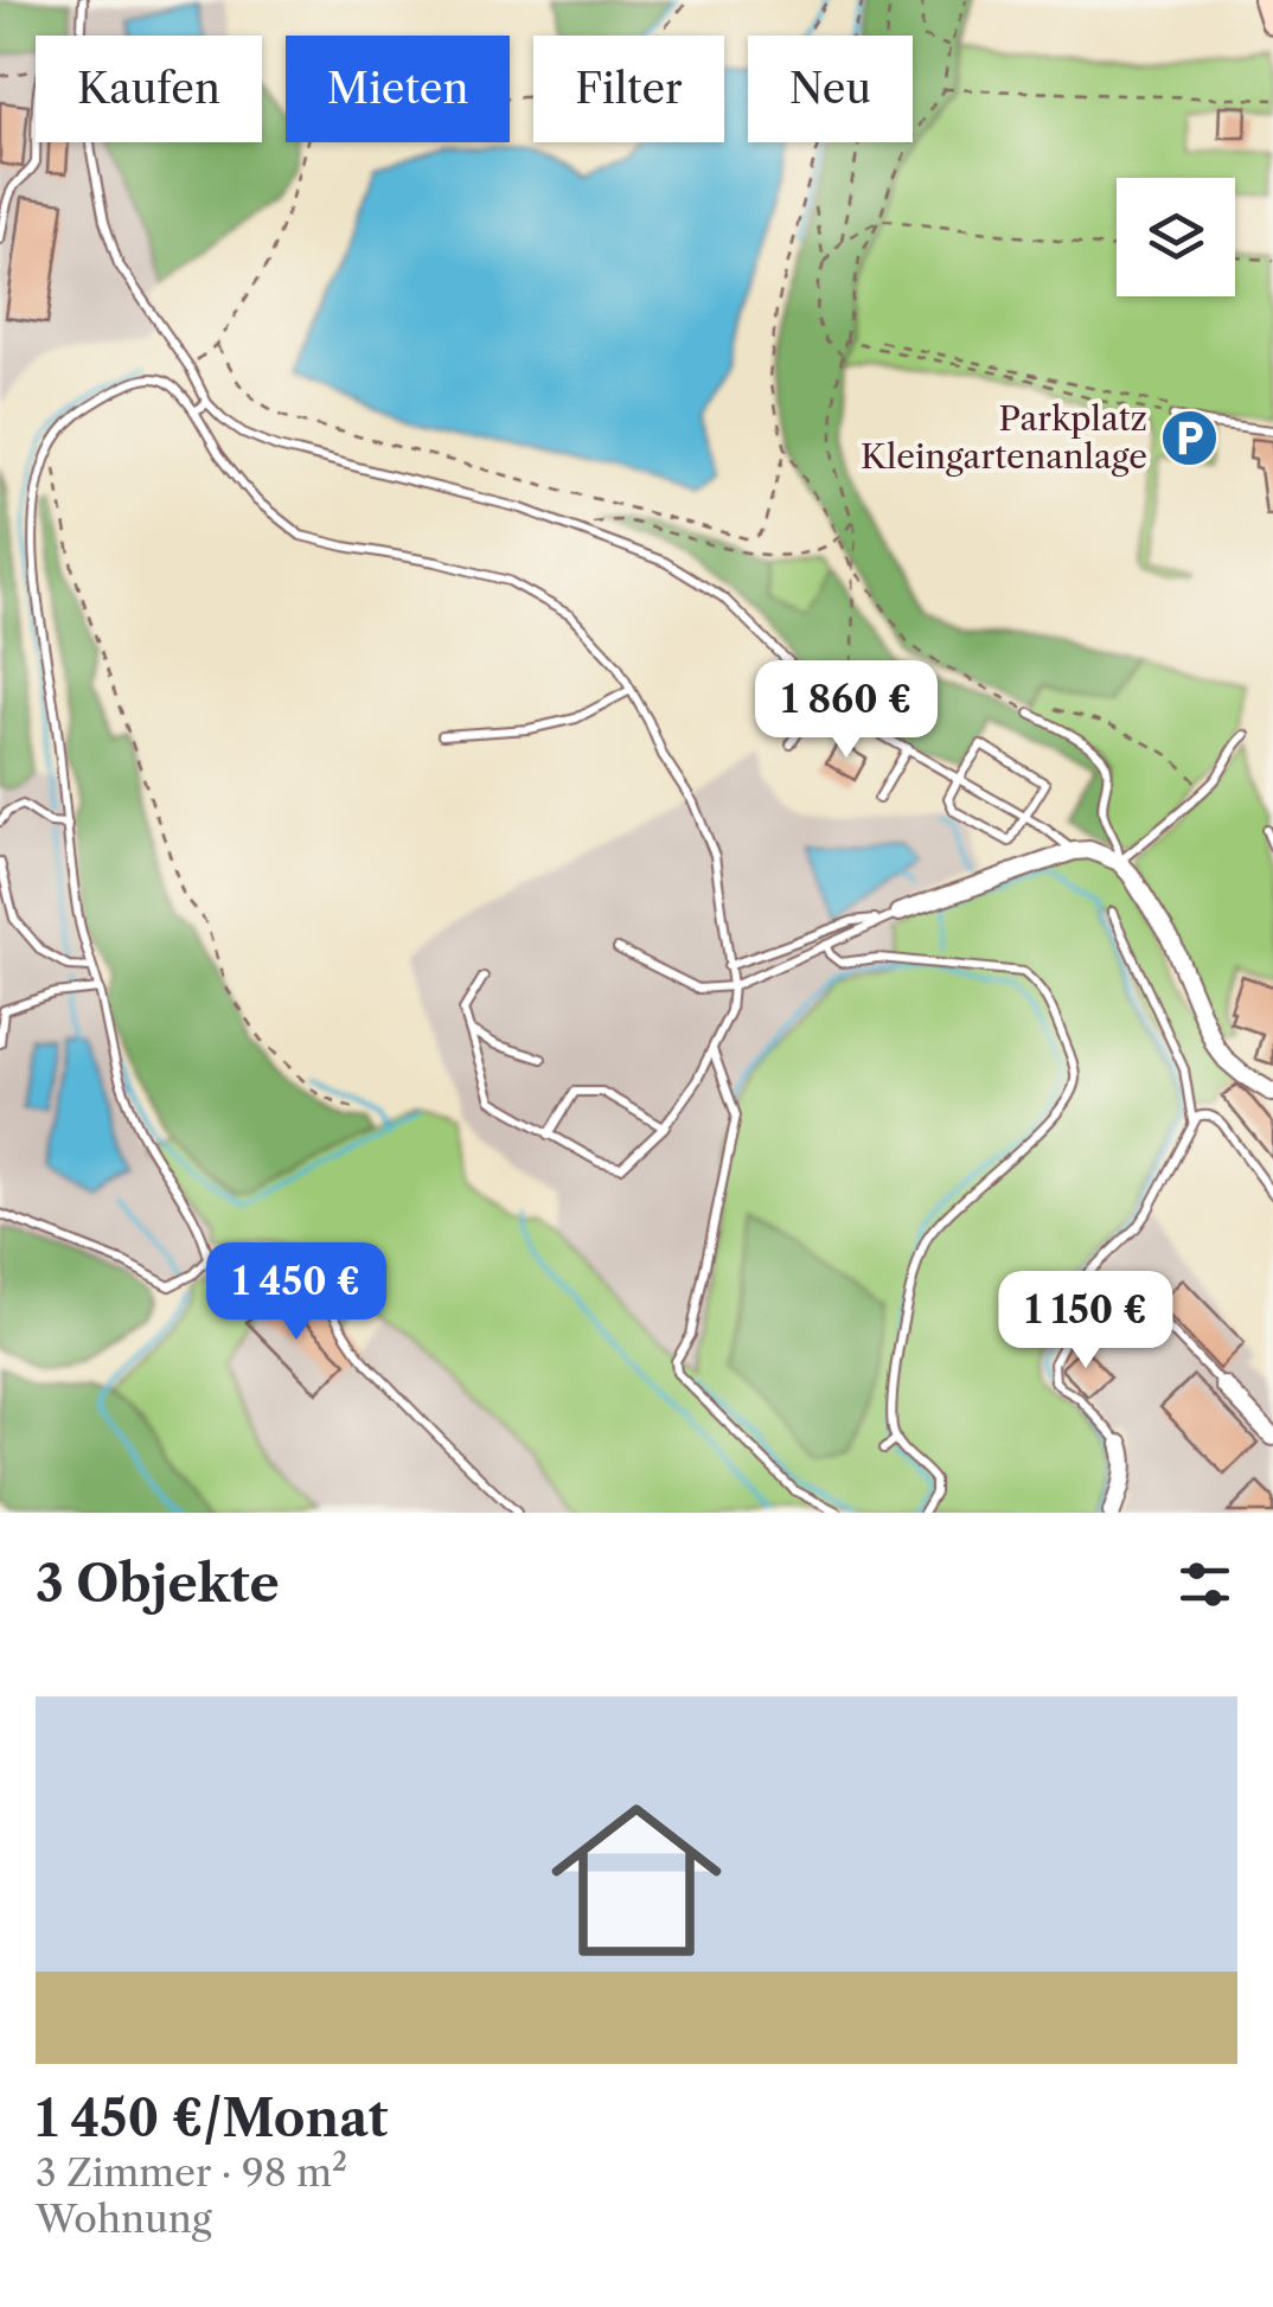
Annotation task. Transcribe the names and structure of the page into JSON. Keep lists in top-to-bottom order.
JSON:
{
  "places": {
    "parking": ["Parkplatz Kleingartenanlage"]
  },
  "page": {
    "chip": [
      "Kaufen",
      "Mieten",
      "Filter",
      "Neu"
    ],
    "price": ["1 860 €", "1 450 €", "1 150 €"],
    "heading": "3 Objekte",
    "list": [
      {
        "name": "1 450 €/Monat",
        "note": "3 Zimmer · 98 m² · Wohnung"
      }
    ]
  }
}
